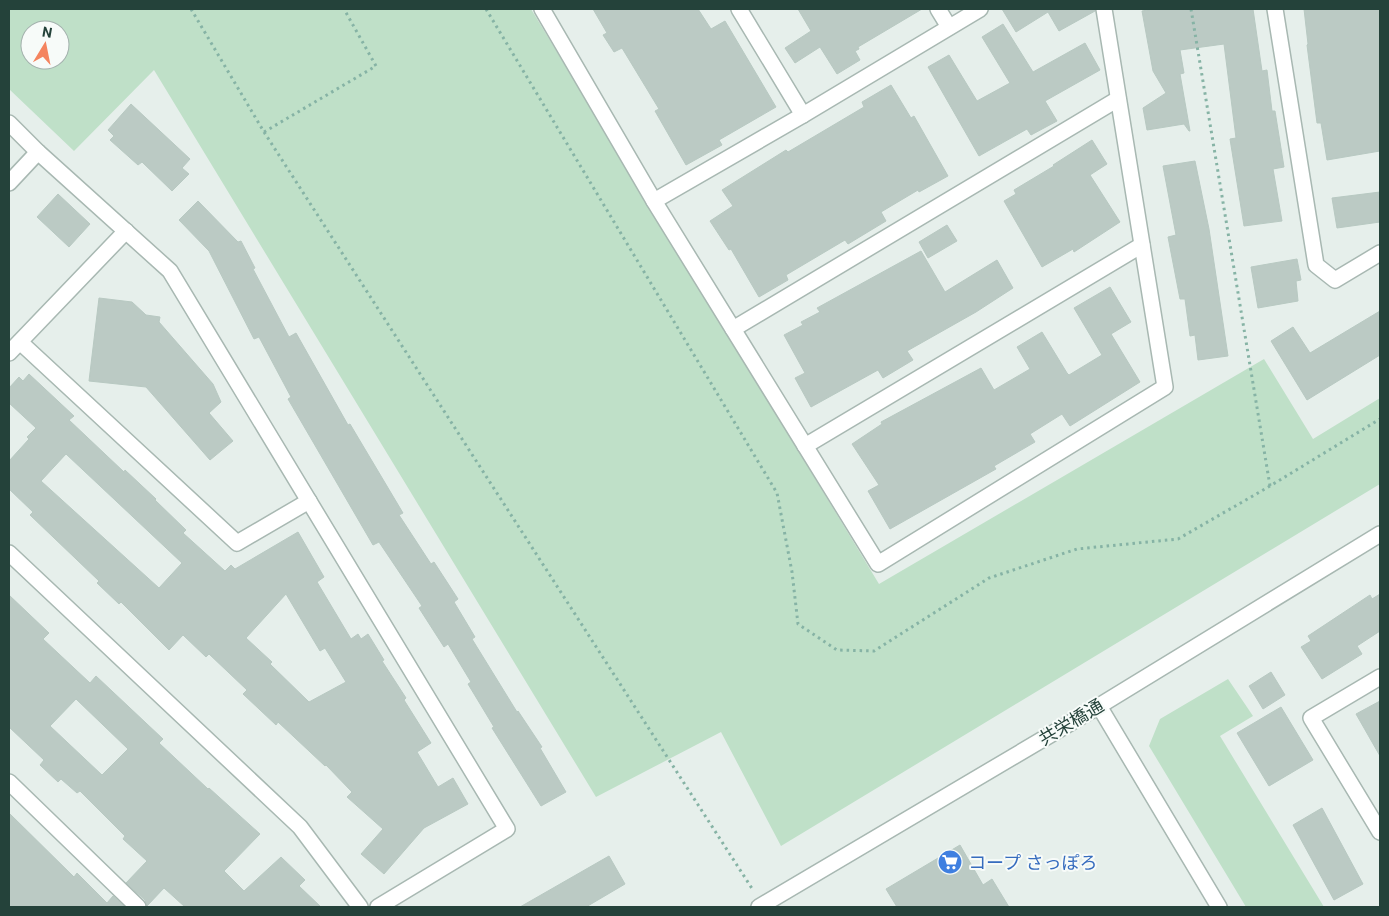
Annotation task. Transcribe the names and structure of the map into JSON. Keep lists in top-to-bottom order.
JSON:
{
  "streets": {
    "street": ["共栄橋通"]
  },
  "places": {
    "supermarket": ["コープ さっぽろ"]
  },
  "north": "top"
}
